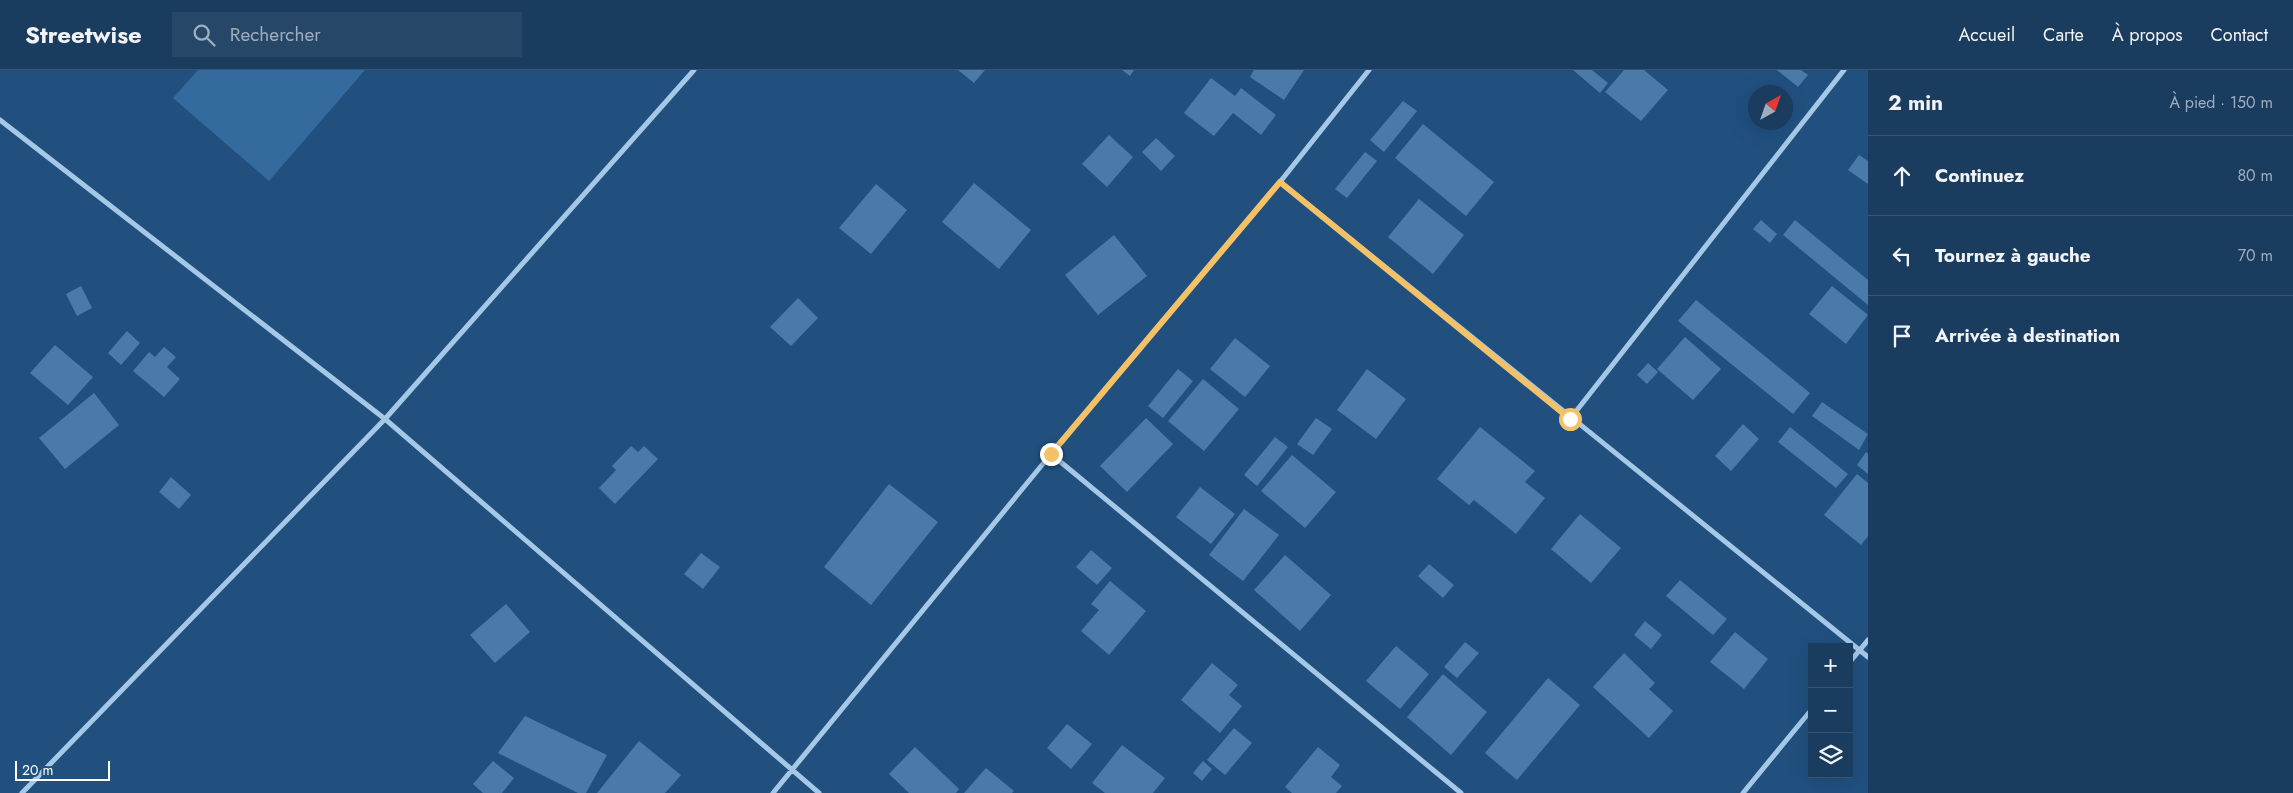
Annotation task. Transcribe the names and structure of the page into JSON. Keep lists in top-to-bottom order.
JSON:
{
  "scale_bar": "20 m",
  "north": "top right",
  "page": {
    "header": "Streetwise",
    "search": "Rechercher",
    "nav": [
      "Accueil",
      "Carte",
      "À propos",
      "Contact"
    ],
    "heading": ["2 min", "À pied · 150 m"],
    "list": [
      ["Continuez", "80 m"],
      ["Tournez à gauche", "70 m"],
      "Arrivée à destination"
    ],
    "map_buttons": ["+", "−"],
    "scale": "20 m"
  }
}
